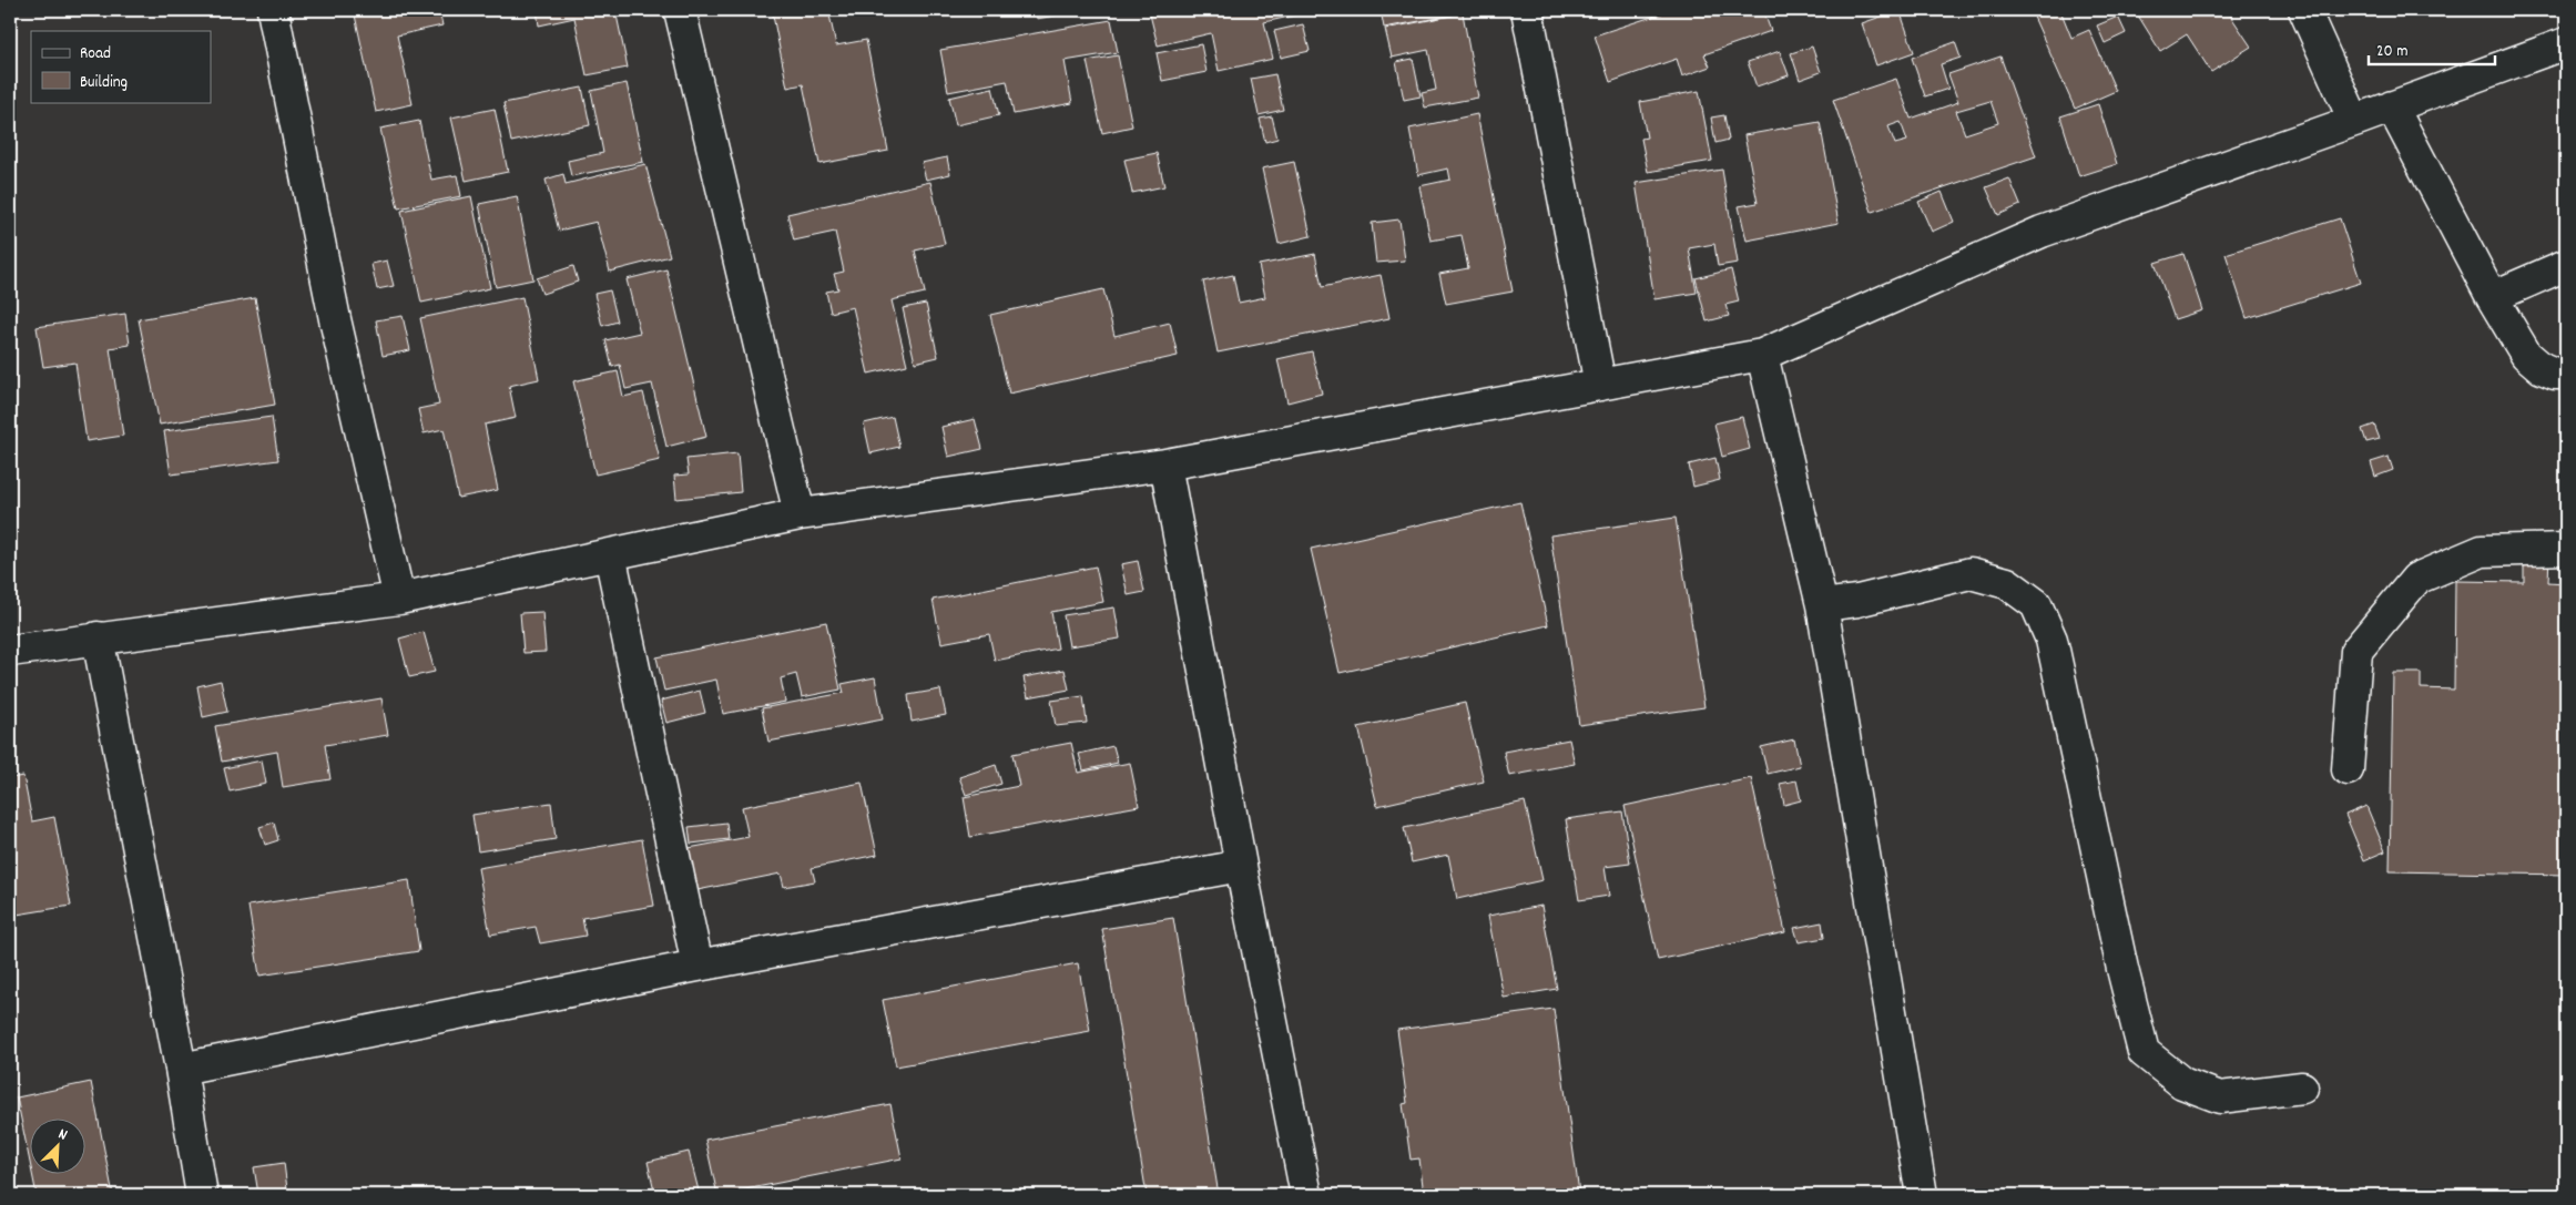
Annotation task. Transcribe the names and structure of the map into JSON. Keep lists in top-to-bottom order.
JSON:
{
  "legend": ["Road", "Building"],
  "scale_bar": "20 m",
  "north": "top right"
}
